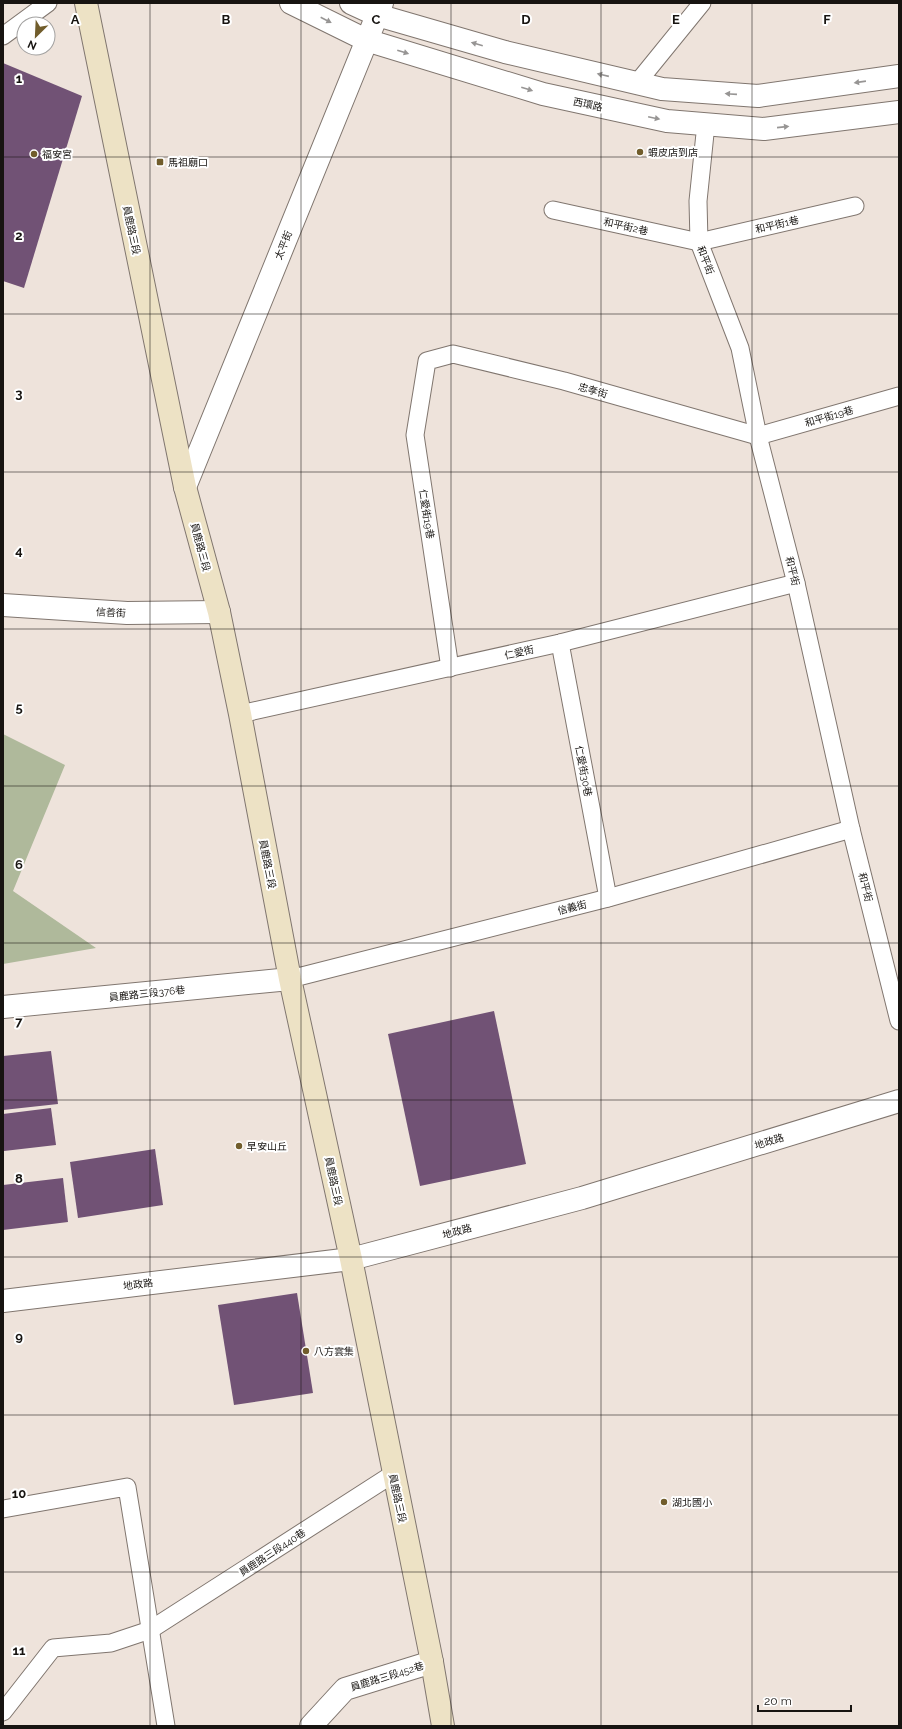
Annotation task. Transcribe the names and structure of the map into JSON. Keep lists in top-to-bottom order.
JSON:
{
  "streets": {
    "main road": ["員鹿路三段"],
    "street": [
      "西環路",
      "太平街",
      "信善街",
      "員鹿路三段376巷",
      "地政路",
      "員鹿路三段452巷"
    ],
    "lane": [
      "和平街1巷",
      "和平街2巷",
      "和平街",
      "忠孝街",
      "和平街19巷",
      "仁愛街19巷",
      "仁愛街",
      "仁愛街30巷",
      "信義街",
      "員鹿路三段440巷"
    ]
  },
  "crossings": [
    ["西環路", "太平街"],
    ["西環路", "和平街"],
    ["和平街1巷", "和平街2巷"],
    ["和平街1巷", "和平街"],
    ["和平街2巷", "和平街"],
    ["員鹿路三段", "太平街"],
    ["員鹿路三段", "信善街"],
    ["員鹿路三段", "仁愛街"],
    ["員鹿路三段", "信義街"],
    ["員鹿路三段", "員鹿路三段376巷"],
    ["員鹿路三段", "地政路"],
    ["員鹿路三段", "員鹿路三段440巷"],
    ["員鹿路三段", "員鹿路三段452巷"],
    ["和平街", "忠孝街"],
    ["和平街", "和平街19巷"],
    ["和平街", "仁愛街"],
    ["和平街", "信義街"],
    ["忠孝街", "和平街19巷"],
    ["忠孝街", "仁愛街19巷"],
    ["仁愛街19巷", "仁愛街"],
    ["仁愛街", "仁愛街30巷"],
    ["仁愛街30巷", "信義街"],
    ["信義街", "員鹿路三段376巷"]
  ],
  "places": {
    "other": [
      "蝦皮店到店",
      "福安宮",
      "早安山丘",
      "八方雲集",
      "湖北國小"
    ],
    "transit": ["馬祖廟口"]
  },
  "scale_bar": "20 m",
  "north": "bottom left",
  "grid": {
    "columns": [
      "A",
      "B",
      "C",
      "D",
      "E",
      "F"
    ],
    "rows": [
      "1",
      "2",
      "3",
      "4",
      "5",
      "6",
      "7",
      "8",
      "9",
      "10",
      "11"
    ]
  }
}
